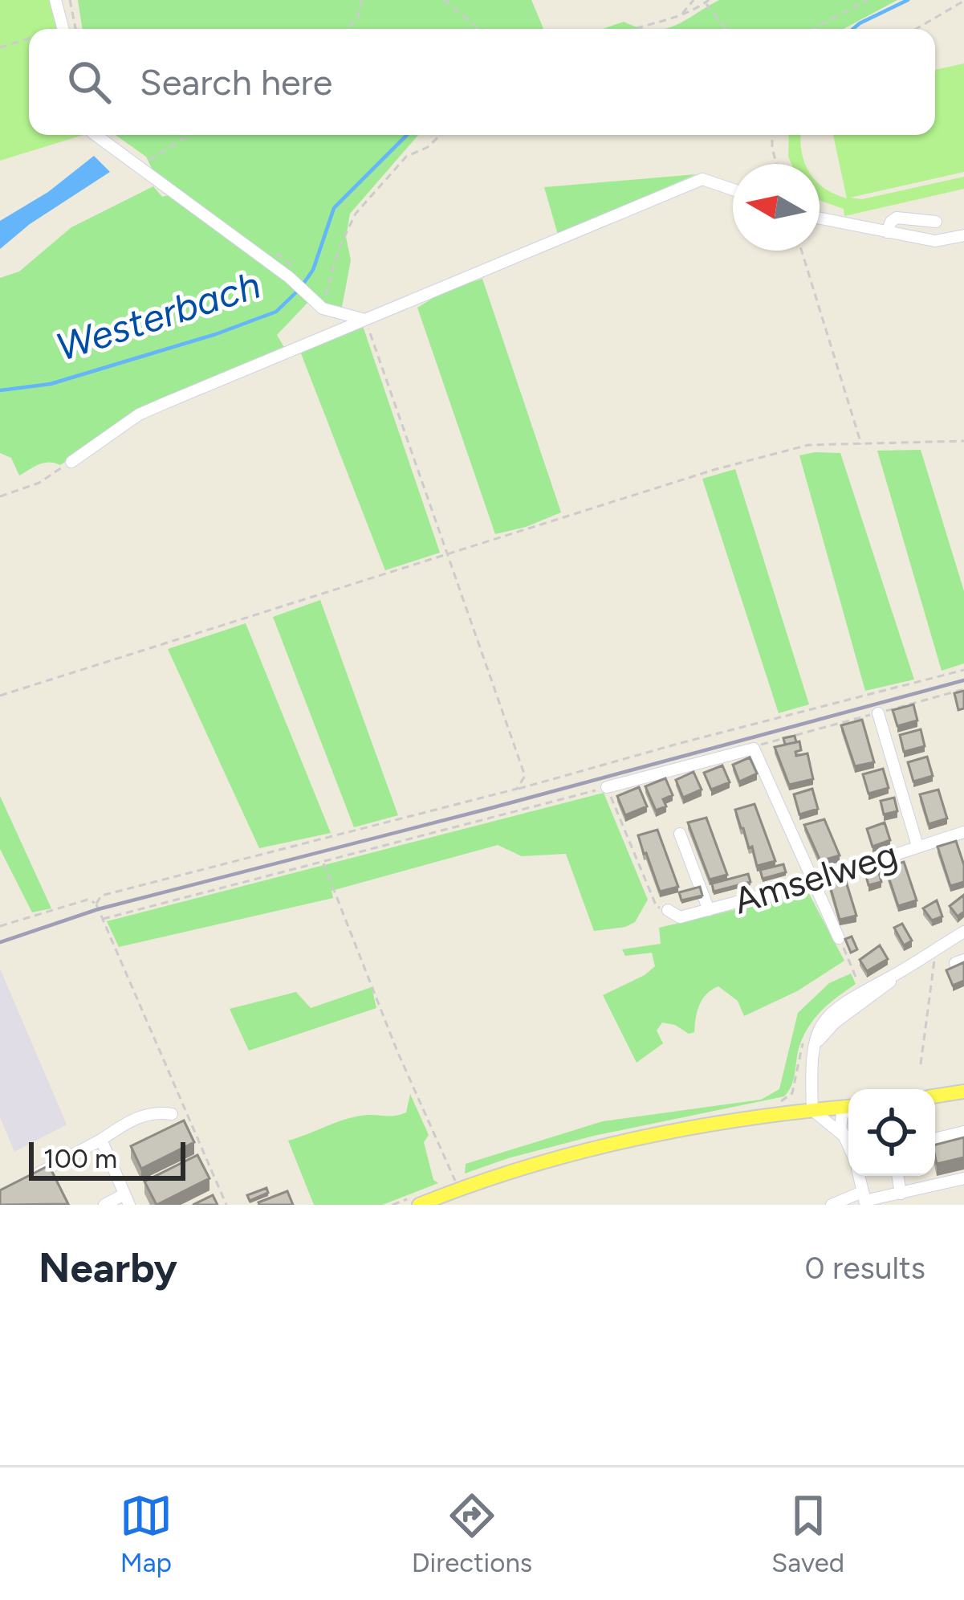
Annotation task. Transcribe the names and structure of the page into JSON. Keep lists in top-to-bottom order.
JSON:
{
  "streets": {
    "street": ["Amselweg"]
  },
  "water": ["Westerbach"],
  "scale_bar": "100 m",
  "north": "left",
  "page": {
    "search": "Search here",
    "scale": "100 m",
    "heading": ["Nearby", "0 results"],
    "nav": ["Map", "Directions", "Saved"]
  }
}
